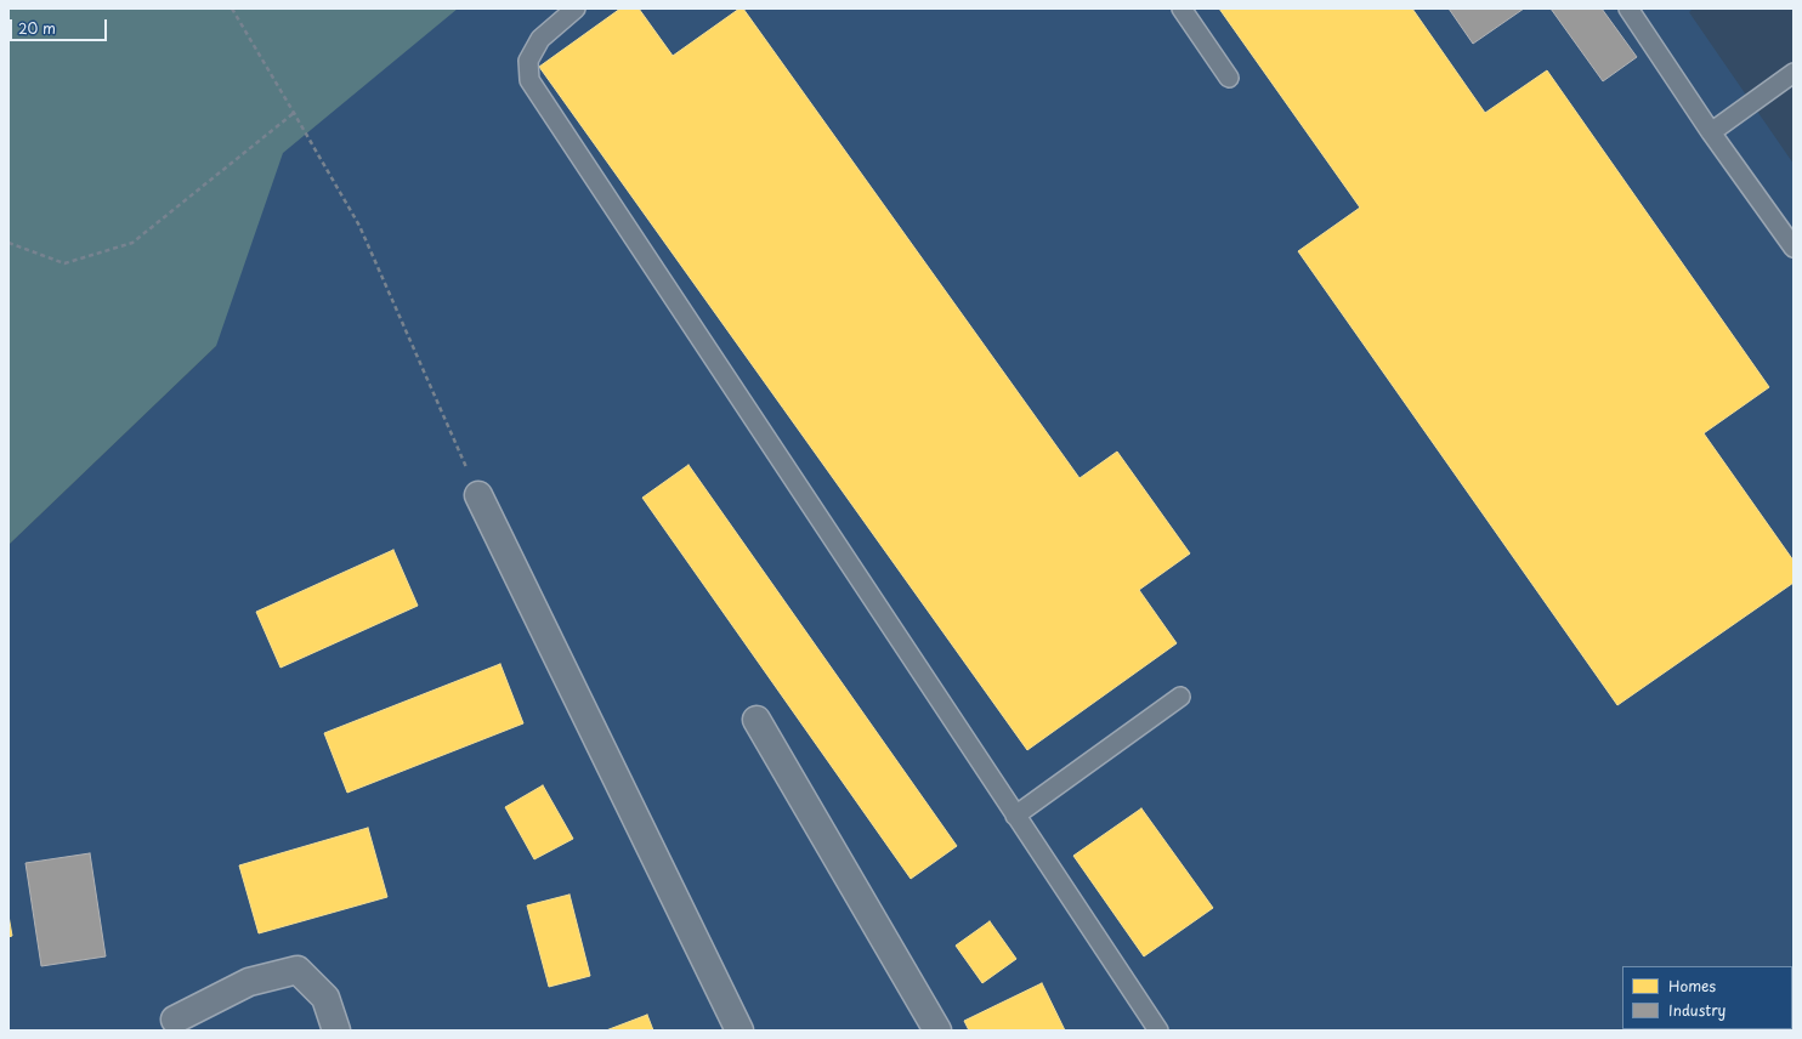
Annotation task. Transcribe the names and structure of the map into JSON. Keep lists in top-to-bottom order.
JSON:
{
  "legend": ["Homes", "Industry"],
  "scale_bar": "20 m"
}
